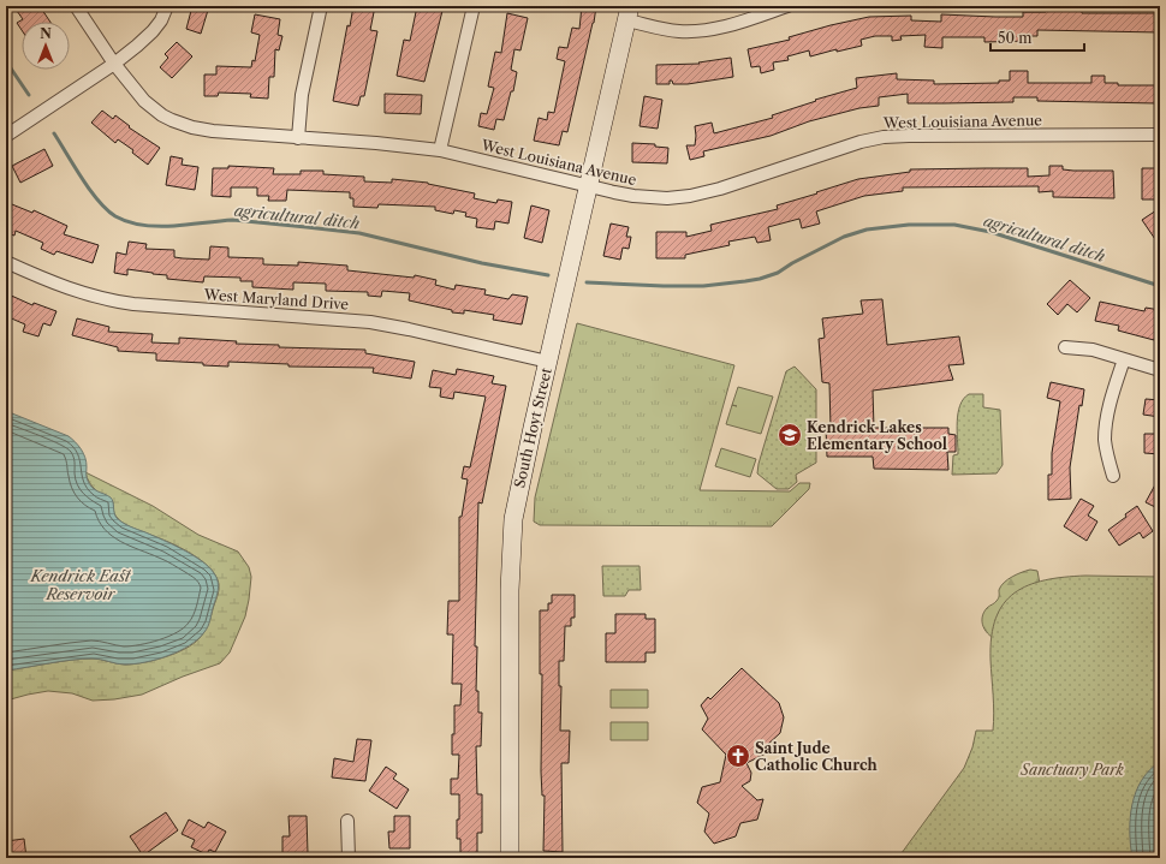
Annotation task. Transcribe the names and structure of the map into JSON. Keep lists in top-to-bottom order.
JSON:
{
  "streets": {
    "street": ["West Louisiana Avenue", "West Maryland Drive", "South Hoyt Street"]
  },
  "crossings": [
    ["West Louisiana Avenue", "South Hoyt Street"],
    ["West Maryland Drive", "South Hoyt Street"]
  ],
  "water": ["agricultural ditch", "Kendrick East Reservoir"],
  "parks": ["Sanctuary Park"],
  "places": {
    "school or university": ["Kendrick Lakes Elementary School"],
    "church": ["Saint Jude Catholic Church"]
  },
  "scale_bar": "50 m",
  "north": "top"
}
